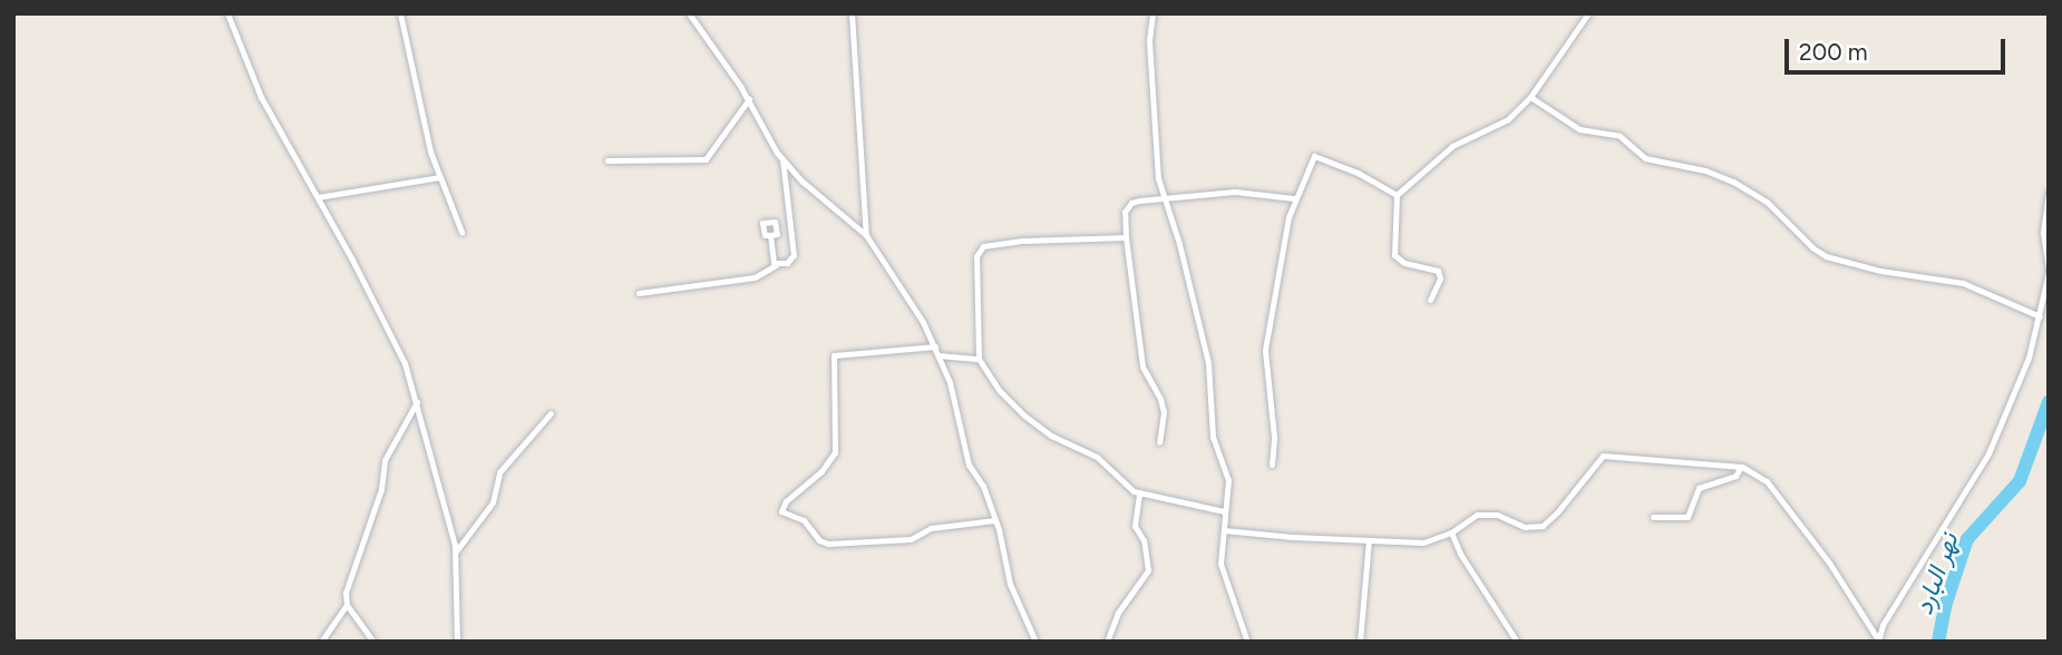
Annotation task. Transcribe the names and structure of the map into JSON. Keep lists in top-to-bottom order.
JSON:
{
  "water": ["نهر البارد"],
  "scale_bar": "200 m"
}
